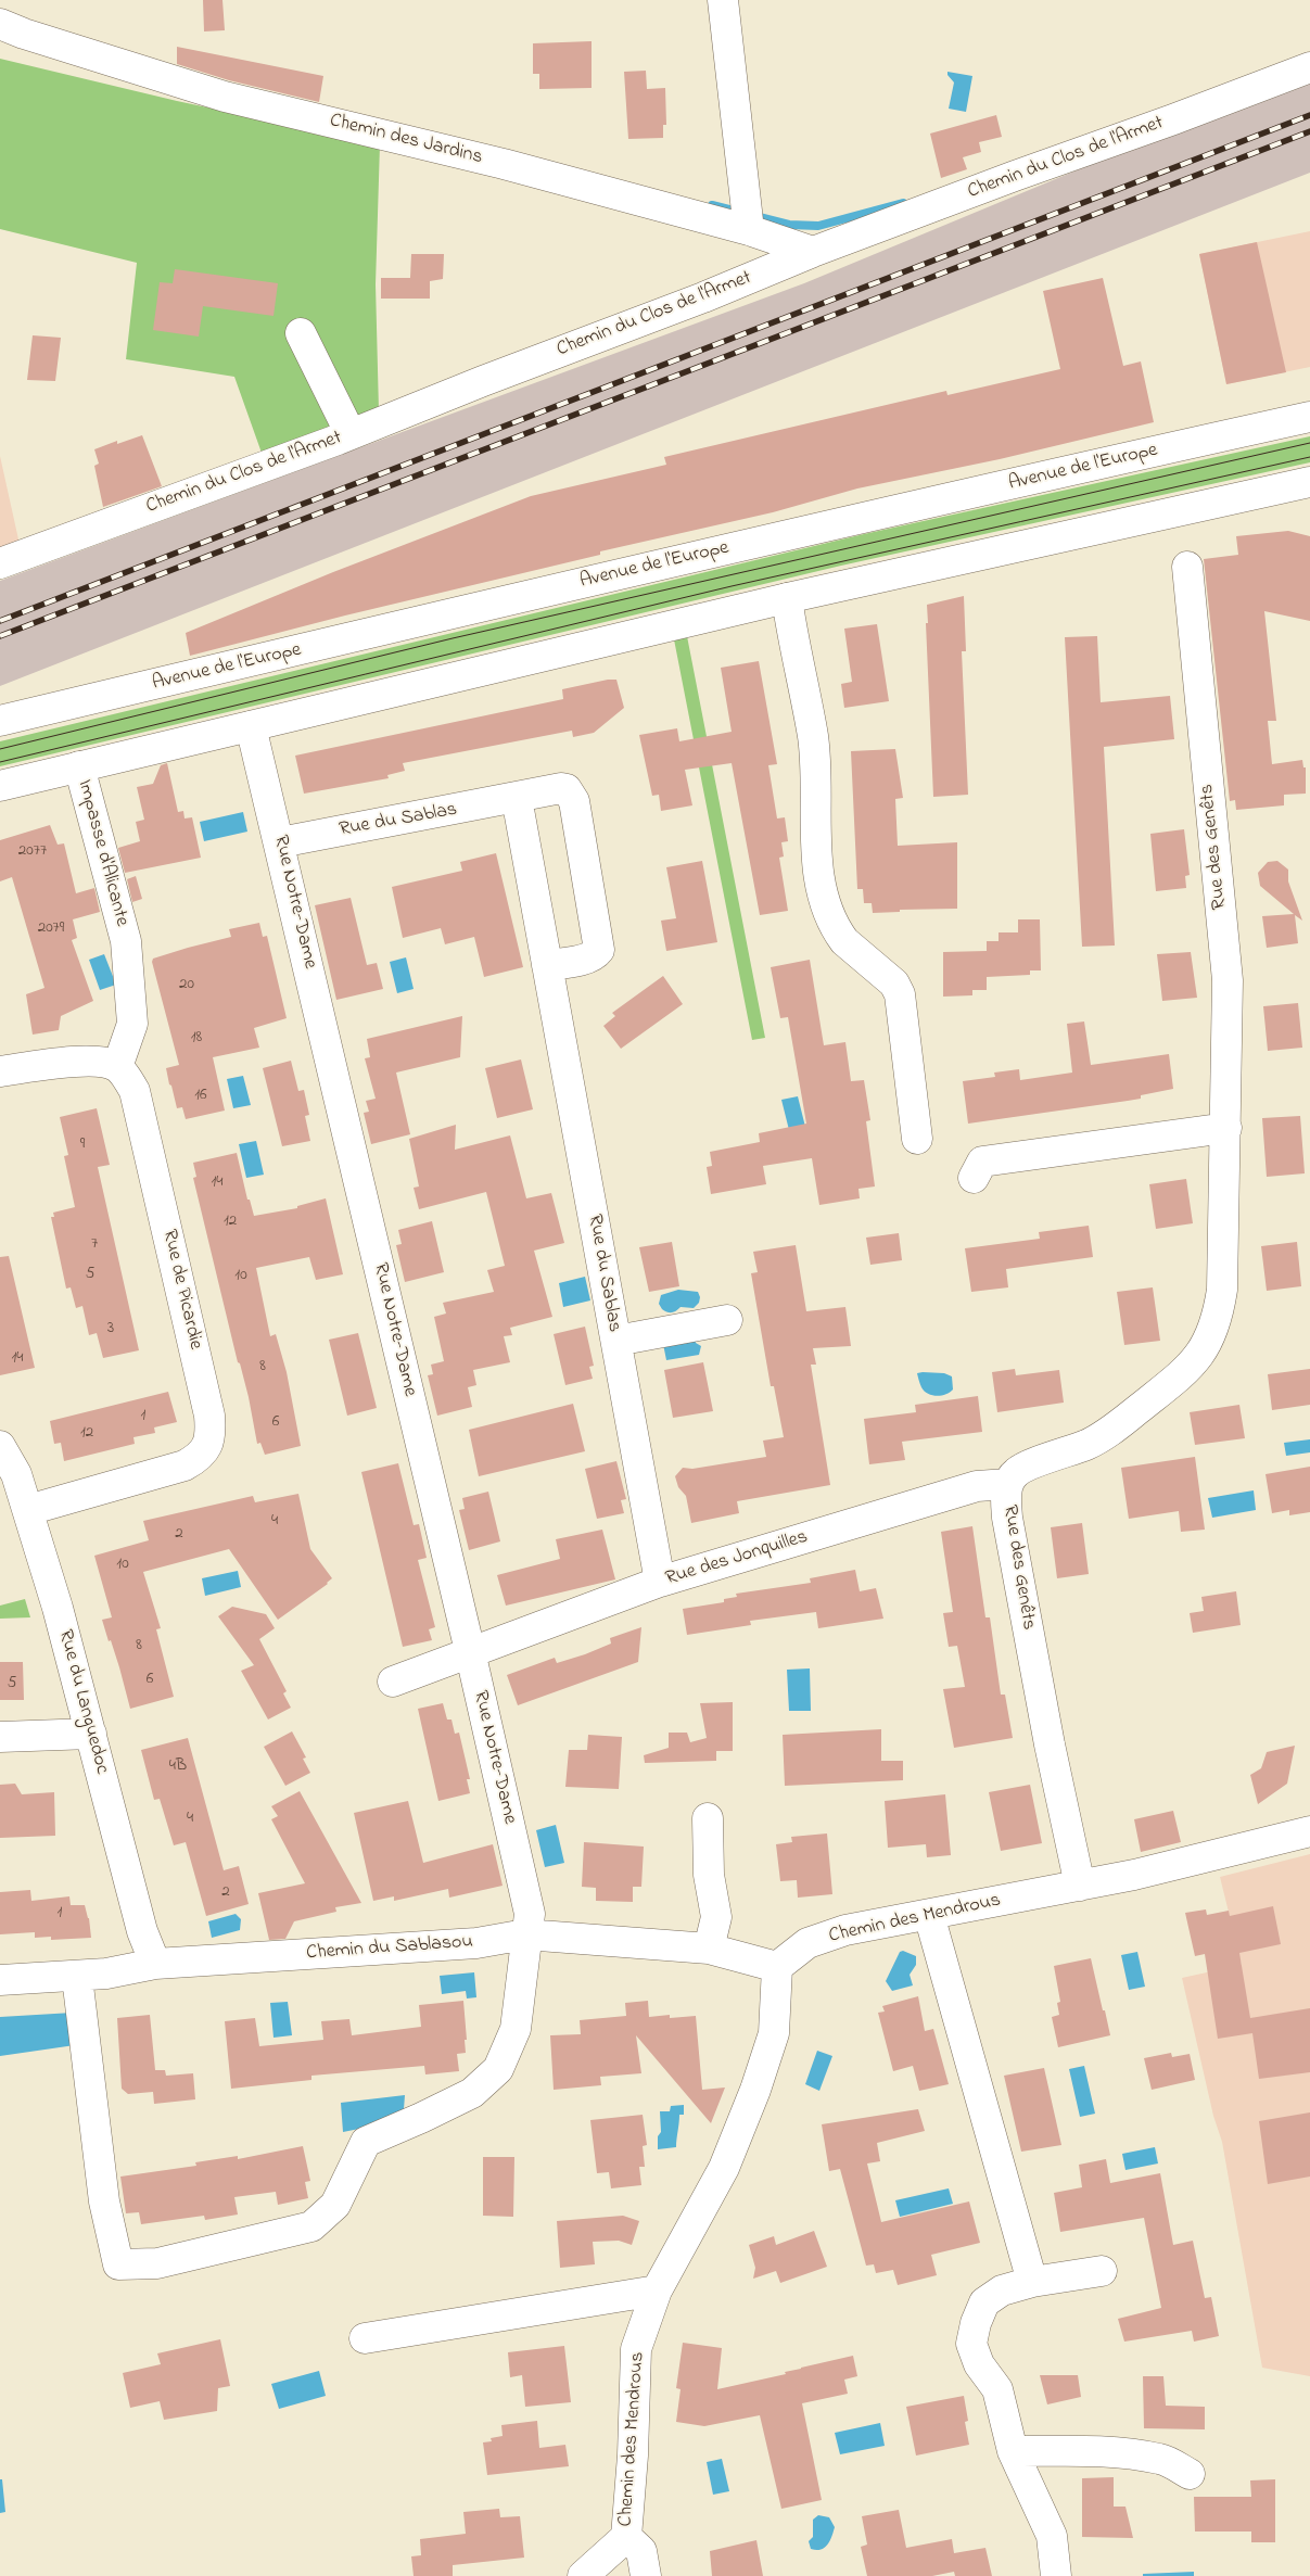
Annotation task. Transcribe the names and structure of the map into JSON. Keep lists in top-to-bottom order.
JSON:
{
  "streets": {
    "street": [
      "Chemin des Jardins",
      "Chemin du Clos de l'Armet",
      "Avenue de l'Europe",
      "Rue du Sablas",
      "Rue des Genêts",
      "Impasse d'Alicante",
      "Rue Notre-Dame",
      "Rue de Picardie",
      "Rue des Jonquilles",
      "Rue du Languedoc",
      "Chemin des Mendrous",
      "Chemin du Sablasou"
    ]
  },
  "crossings": [
    ["Chemin des Jardins", "Chemin du Clos de l'Armet"],
    ["Rue du Sablas", "Rue Notre-Dame"],
    ["Rue du Sablas", "Rue des Jonquilles"],
    ["Rue des Genêts", "Rue des Jonquilles"],
    ["Rue des Genêts", "Chemin des Mendrous"],
    ["Impasse d'Alicante", "Rue de Picardie"],
    ["Rue Notre-Dame", "Rue des Jonquilles"],
    ["Rue Notre-Dame", "Chemin du Sablasou"],
    ["Rue de Picardie", "Rue du Languedoc"],
    ["Rue du Languedoc", "Chemin du Sablasou"],
    ["Chemin des Mendrous", "Chemin du Sablasou"]
  ],
  "house_numbers": [
    "2077",
    "2079",
    "20",
    "18",
    "16",
    "9",
    "14",
    "12",
    "7",
    "5",
    "10",
    "3",
    "14",
    "8",
    "1",
    "6",
    "12",
    "4",
    "2",
    "10",
    "8",
    "6",
    "5",
    "4B",
    "4",
    "2",
    "1"
  ]
}
